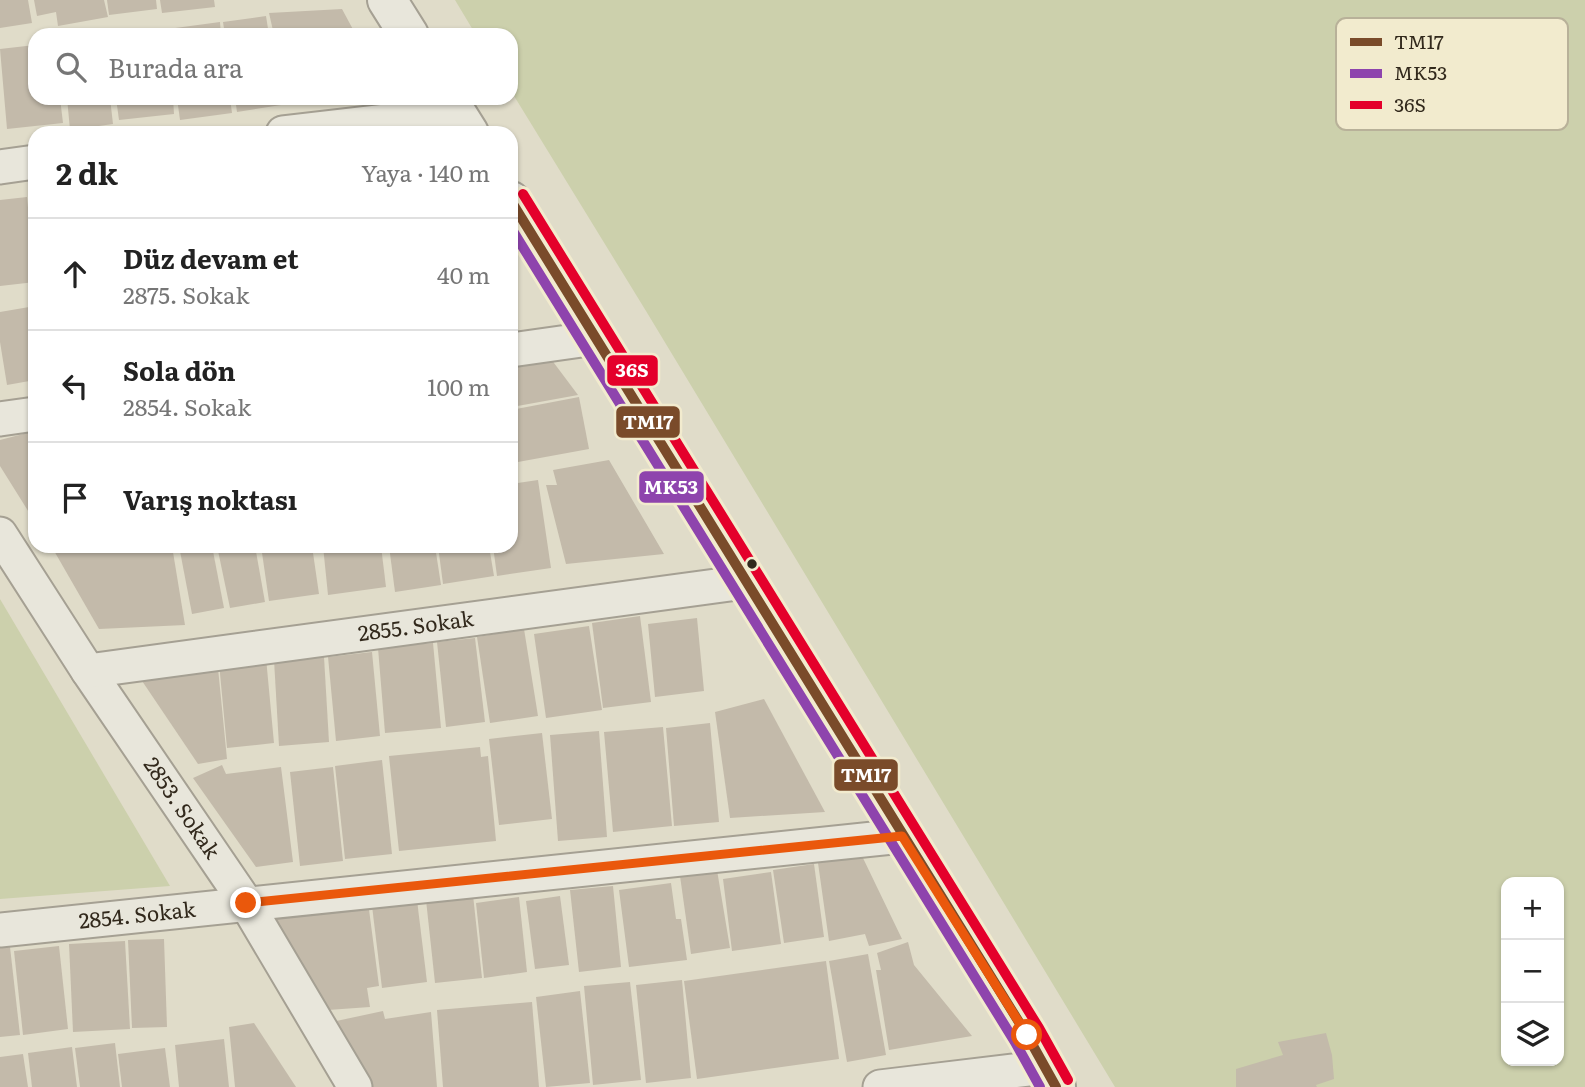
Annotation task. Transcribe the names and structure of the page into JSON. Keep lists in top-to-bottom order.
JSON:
{
  "streets": {
    "street": ["2855. Sokak", "2853. Sokak", "2854. Sokak"]
  },
  "crossings": [
    ["2855. Sokak", "2853. Sokak"],
    ["2853. Sokak", "2854. Sokak"]
  ],
  "lines": ["transit line 36S", "transit line TM17", "transit line MK53"],
  "legend": ["TM17", "MK53", "36S"],
  "page": {
    "search": "Burada ara",
    "heading": ["2 dk", "Yaya · 140 m"],
    "list": [
      ["Düz devam et", "2875. Sokak", "40 m"],
      ["Sola dön", "2854. Sokak", "100 m"],
      "Varış noktası"
    ],
    "map_buttons": ["+", "−"]
  }
}
